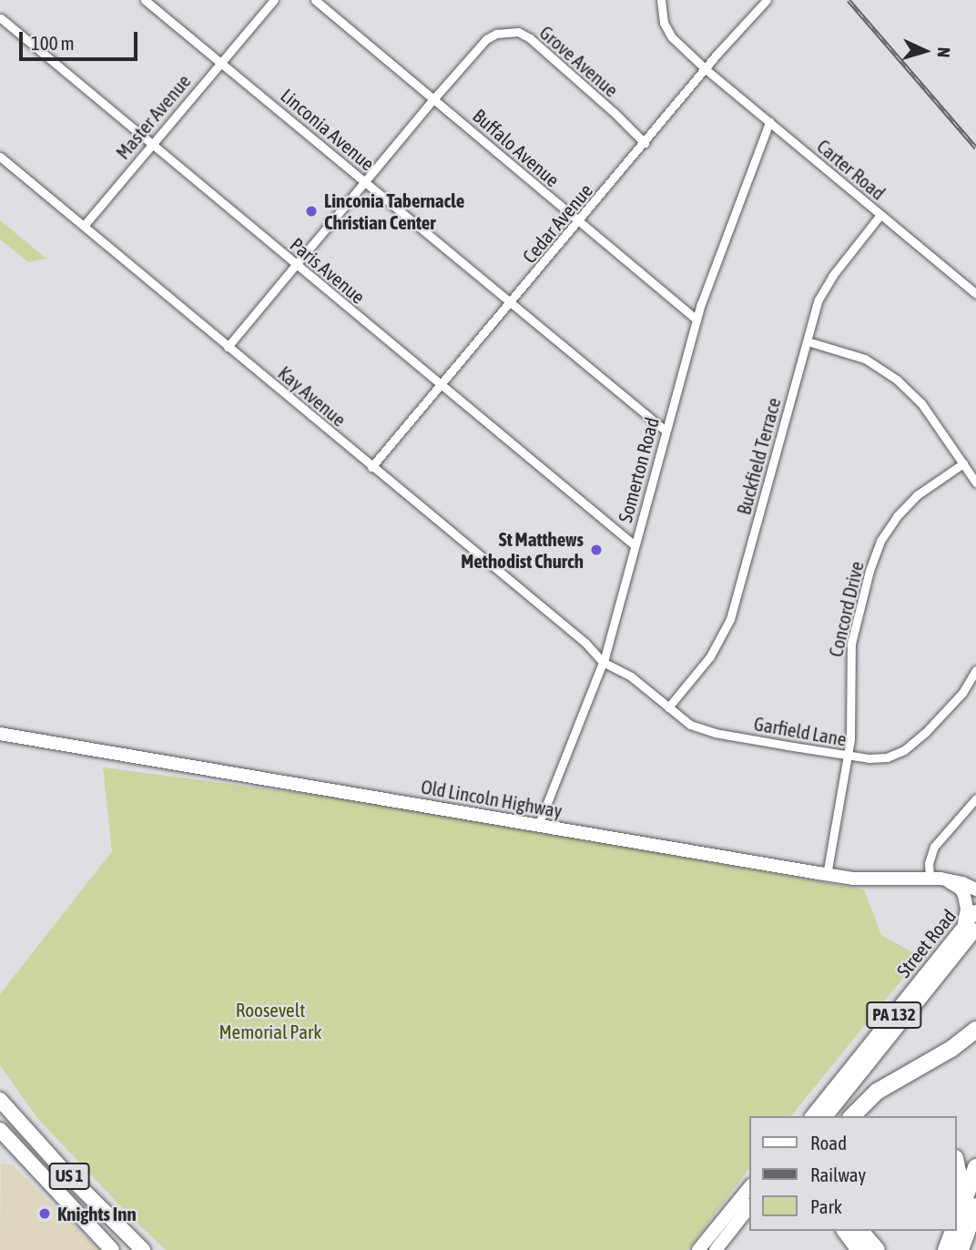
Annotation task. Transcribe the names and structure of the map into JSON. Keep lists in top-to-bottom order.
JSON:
{
  "streets": {
    "highway": ["US 1"],
    "main road": ["Old Lincoln Highway", "Street Road", "PA 132"],
    "street": [
      "Grove Avenue",
      "Master Avenue",
      "Linconia Avenue",
      "Buffalo Avenue",
      "Carter Road",
      "Cedar Avenue",
      "Paris Avenue",
      "Kay Avenue",
      "Buckfield Terrace",
      "Somerton Road",
      "Concord Drive",
      "Garfield Lane"
    ]
  },
  "crossings": [
    ["Grove Avenue", "Buffalo Avenue"],
    ["Grove Avenue", "Cedar Avenue"],
    ["Master Avenue", "Linconia Avenue"],
    ["Master Avenue", "Paris Avenue"],
    ["Master Avenue", "Kay Avenue"],
    ["Linconia Avenue", "Cedar Avenue"],
    ["Linconia Avenue", "Somerton Road"],
    ["Buffalo Avenue", "Cedar Avenue"],
    ["Buffalo Avenue", "Somerton Road"],
    ["Carter Road", "Cedar Avenue"],
    ["Carter Road", "Buckfield Terrace"],
    ["Carter Road", "Somerton Road"],
    ["Cedar Avenue", "Paris Avenue"],
    ["Cedar Avenue", "Kay Avenue"],
    ["Paris Avenue", "Somerton Road"],
    ["Kay Avenue", "Somerton Road"],
    ["Kay Avenue", "Garfield Lane"],
    ["Buckfield Terrace", "Garfield Lane"],
    ["Somerton Road", "Garfield Lane"],
    ["Somerton Road", "Old Lincoln Highway"],
    ["Concord Drive", "Garfield Lane"],
    ["Concord Drive", "Old Lincoln Highway"]
  ],
  "parks": ["Roosevelt Memorial Park"],
  "places": ["Linconia Tabernacle Christian Center", "St Matthews Methodist Church", "Knights Inn"],
  "legend": ["Road", "Railway", "Park"],
  "scale_bar": "100 m",
  "north": "right"
}
